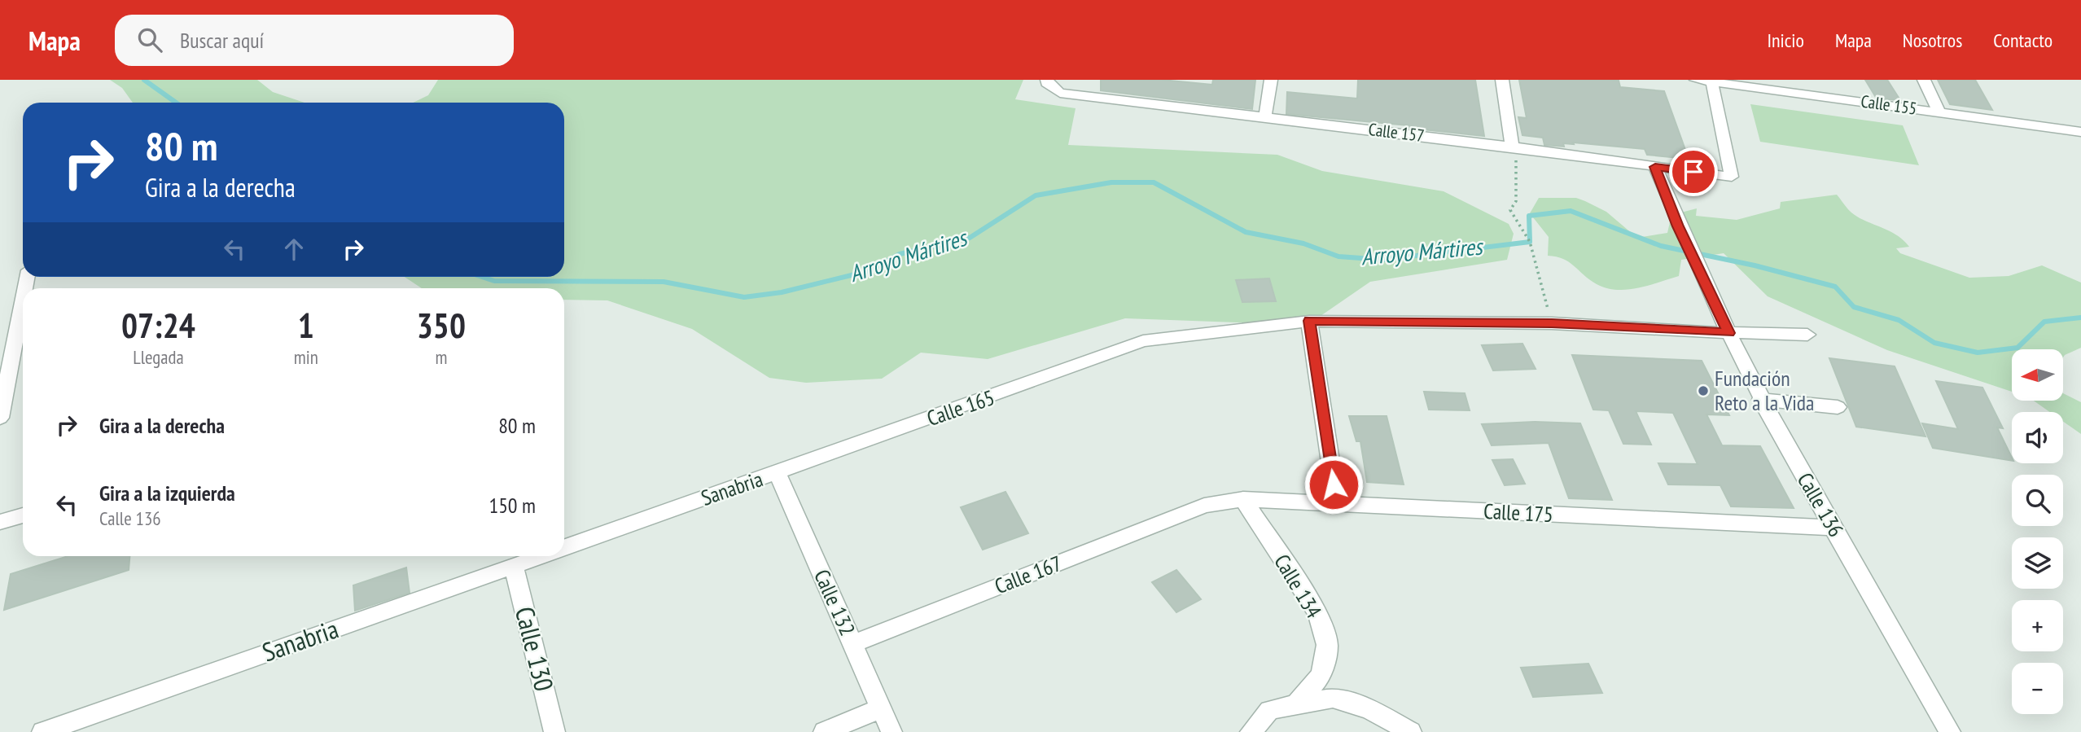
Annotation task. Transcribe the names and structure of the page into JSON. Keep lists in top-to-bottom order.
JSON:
{
  "streets": {
    "street": [
      "Calle 155",
      "Calle 157",
      "Calle 165",
      "Sanabria",
      "Calle 136",
      "Calle 175",
      "Calle 167",
      "Calle 134",
      "Calle 132",
      "Calle 130"
    ]
  },
  "crossings": [
    ["Calle 155", "Calle 157"],
    ["Calle 157", "Calle 136"],
    ["Calle 165", "Sanabria"],
    ["Calle 165", "Calle 136"],
    ["Calle 165", "Calle 132"],
    ["Sanabria", "Calle 132"],
    ["Sanabria", "Calle 130"],
    ["Calle 136", "Calle 175"],
    ["Calle 175", "Calle 167"],
    ["Calle 175", "Calle 134"],
    ["Calle 167", "Calle 132"]
  ],
  "water": ["Arroyo Mártires"],
  "places": ["Fundación Reto a la Vida"],
  "north": "left",
  "page": {
    "header": "Mapa",
    "search": "Buscar aquí",
    "nav": [
      "Inicio",
      "Mapa",
      "Nosotros",
      "Contacto"
    ],
    "turn": ["80 m", "Gira a la derecha"],
    "eta": [
      "07:24",
      "Llegada",
      "1",
      "min",
      "350",
      "m"
    ],
    "map_buttons": ["+", "−"],
    "list": [
      {
        "name": "Gira a la derecha",
        "value": "80 m"
      },
      {
        "name": "Gira a la izquierda",
        "note": "Calle 136",
        "value": "150 m"
      }
    ]
  }
}
